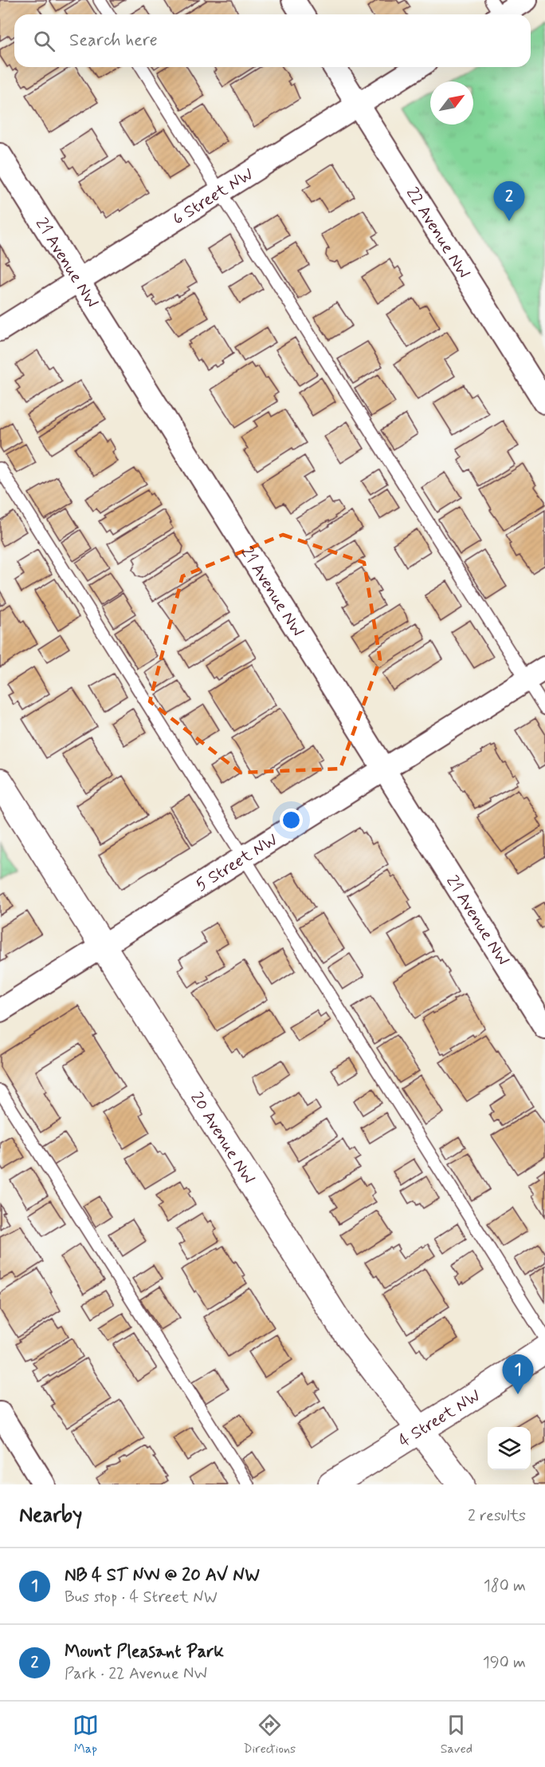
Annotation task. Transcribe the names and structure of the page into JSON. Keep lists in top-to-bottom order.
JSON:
{
  "streets": {
    "street": [
      "6 Street NW",
      "22 Avenue NW",
      "21 Avenue NW",
      "5 Street NW",
      "20 Avenue NW",
      "4 Street NW"
    ]
  },
  "crossings": [
    ["6 Street NW", "22 Avenue NW"],
    ["6 Street NW", "21 Avenue NW"],
    ["21 Avenue NW", "5 Street NW"],
    ["5 Street NW", "20 Avenue NW"],
    ["20 Avenue NW", "4 Street NW"]
  ],
  "north": "top right",
  "page": {
    "search": "Search here",
    "pins": ["2", "1"],
    "heading": ["Nearby", "2 results"],
    "list": [
      {
        "mark": "1",
        "name": "NB 4 ST NW @ 20 AV NW",
        "note": "Bus stop · 4 Street NW",
        "value": "180 m"
      },
      {
        "mark": "2",
        "name": "Mount Pleasant Park",
        "note": "Park · 22 Avenue NW",
        "value": "190 m"
      }
    ],
    "nav": ["Map", "Directions", "Saved"]
  }
}
